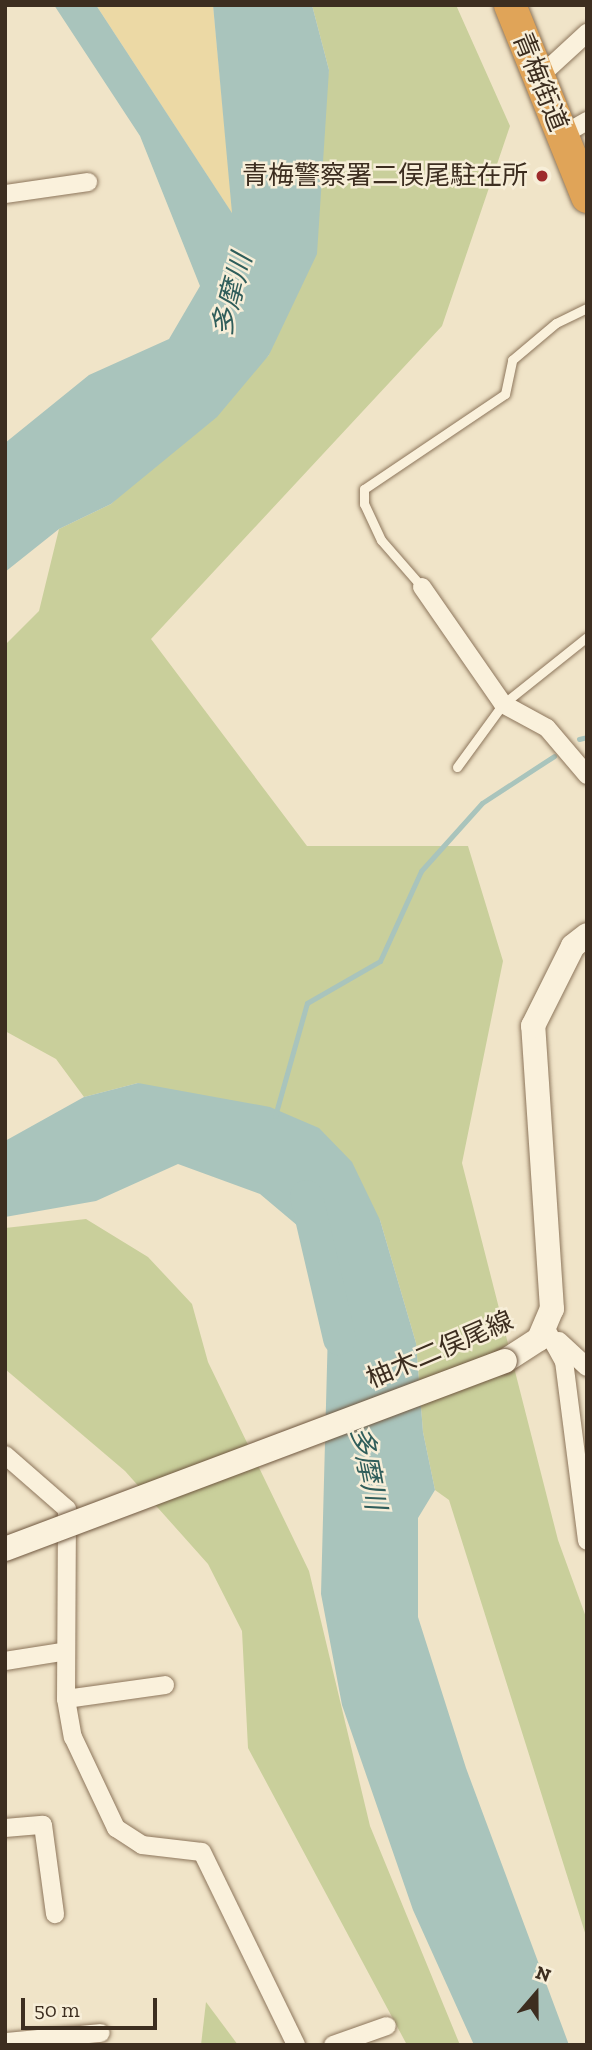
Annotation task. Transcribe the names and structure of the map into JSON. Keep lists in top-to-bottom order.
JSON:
{
  "streets": {
    "highway": ["青梅街道"],
    "main road": ["柚木二俣尾線"]
  },
  "water": ["多摩川"],
  "places": ["青梅警察署二俣尾駐在所"],
  "scale_bar": "50 m",
  "north": "top"
}
